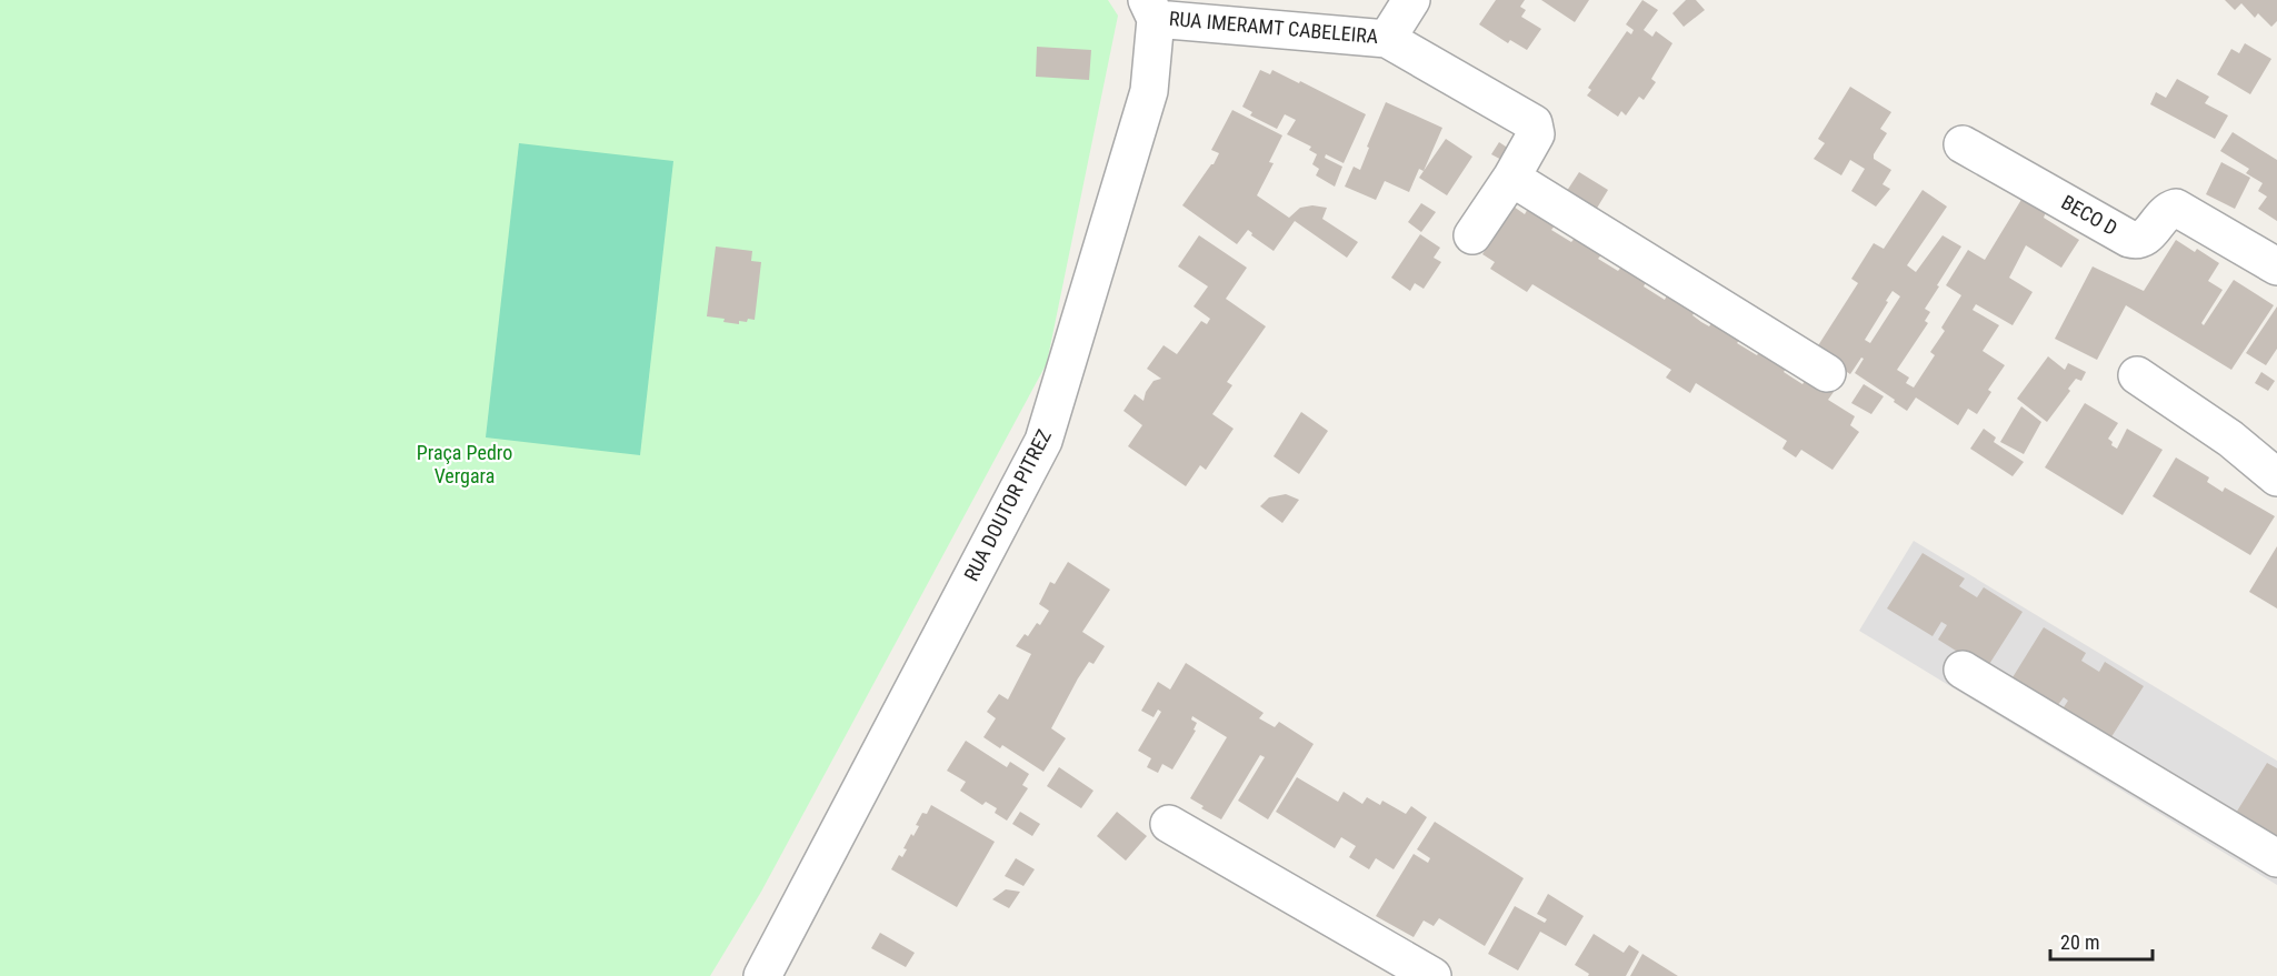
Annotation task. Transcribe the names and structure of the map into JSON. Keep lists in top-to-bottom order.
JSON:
{
  "streets": {
    "street": ["RUA IMERAMT CABELEIRA", "BECO D", "RUA DOUTOR PITREZ"]
  },
  "crossings": [
    ["RUA IMERAMT CABELEIRA", "RUA DOUTOR PITREZ"]
  ],
  "parks": ["Praça Pedro Vergara"],
  "scale_bar": "20 m"
}
